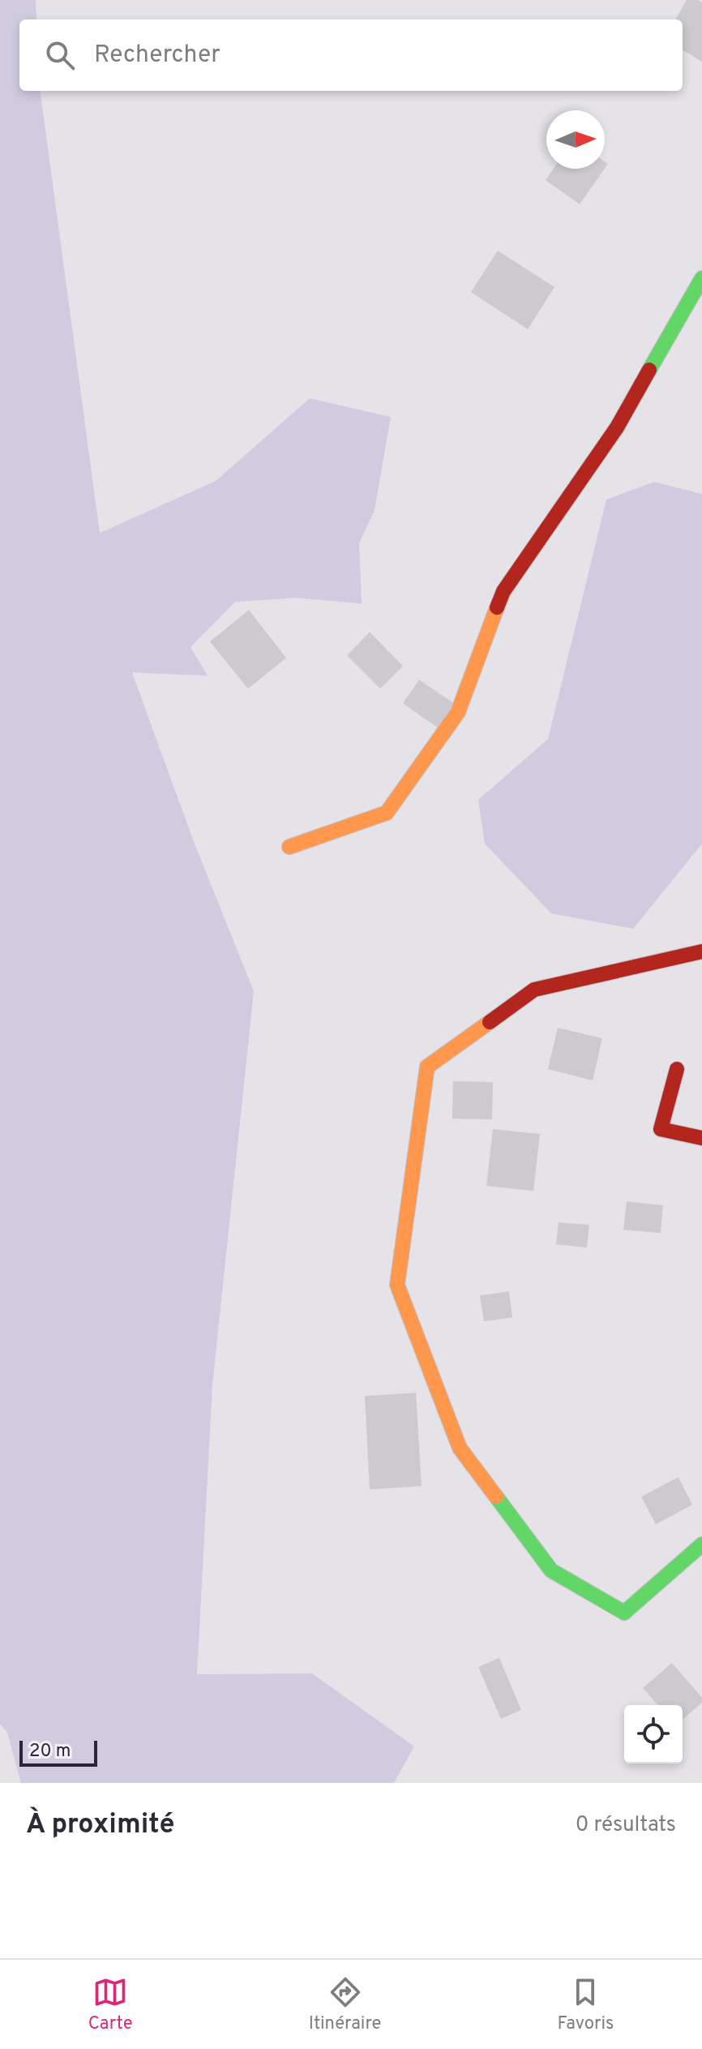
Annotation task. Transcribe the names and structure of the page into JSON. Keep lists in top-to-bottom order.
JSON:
{
  "scale_bar": "20 m",
  "north": "right",
  "page": {
    "search": "Rechercher",
    "scale": "20 m",
    "heading": ["À proximité", "0 résultats"],
    "nav": ["Carte", "Itinéraire", "Favoris"]
  }
}
